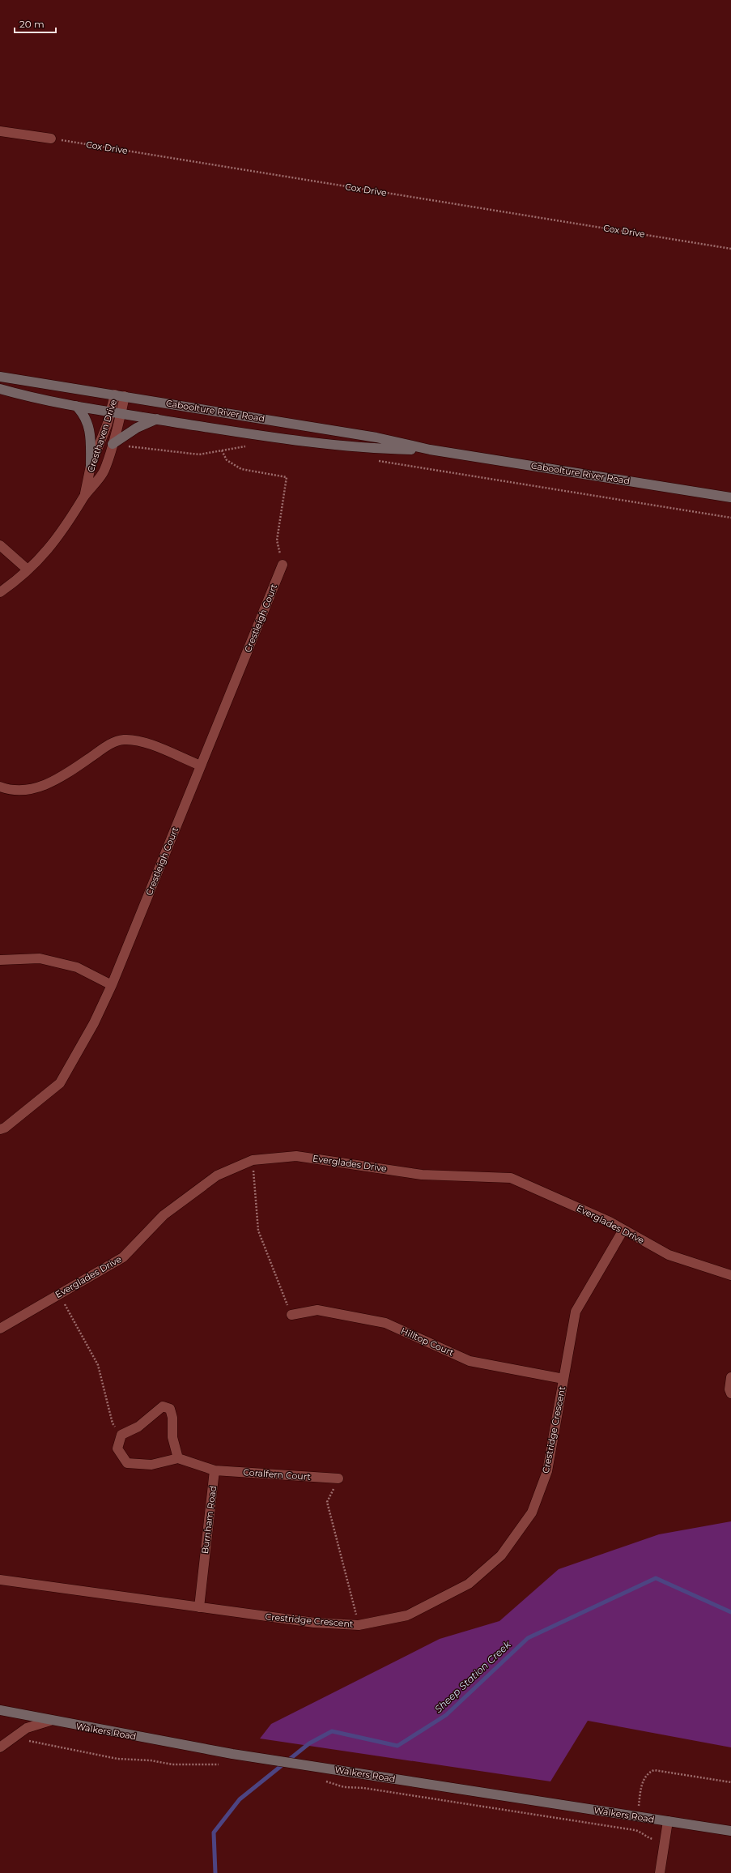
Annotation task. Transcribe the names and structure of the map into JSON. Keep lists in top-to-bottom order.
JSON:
{
  "streets": {
    "main road": ["Caboolture River Road", "Walkers Road"],
    "street": [
      "Cresthaven Drive",
      "Crestleigh Court",
      "Everglades Drive",
      "Hilltop Court",
      "Crestridge Crescent",
      "Coralfern Court",
      "Burnham Road"
    ],
    "path": ["Cox Drive"]
  },
  "crossings": [
    ["Caboolture River Road", "Cresthaven Drive"],
    ["Everglades Drive", "Crestridge Crescent"],
    ["Hilltop Court", "Crestridge Crescent"],
    ["Crestridge Crescent", "Burnham Road"],
    ["Coralfern Court", "Burnham Road"]
  ],
  "water": ["Sheep Station Creek"],
  "scale_bar": "20 m"
}
